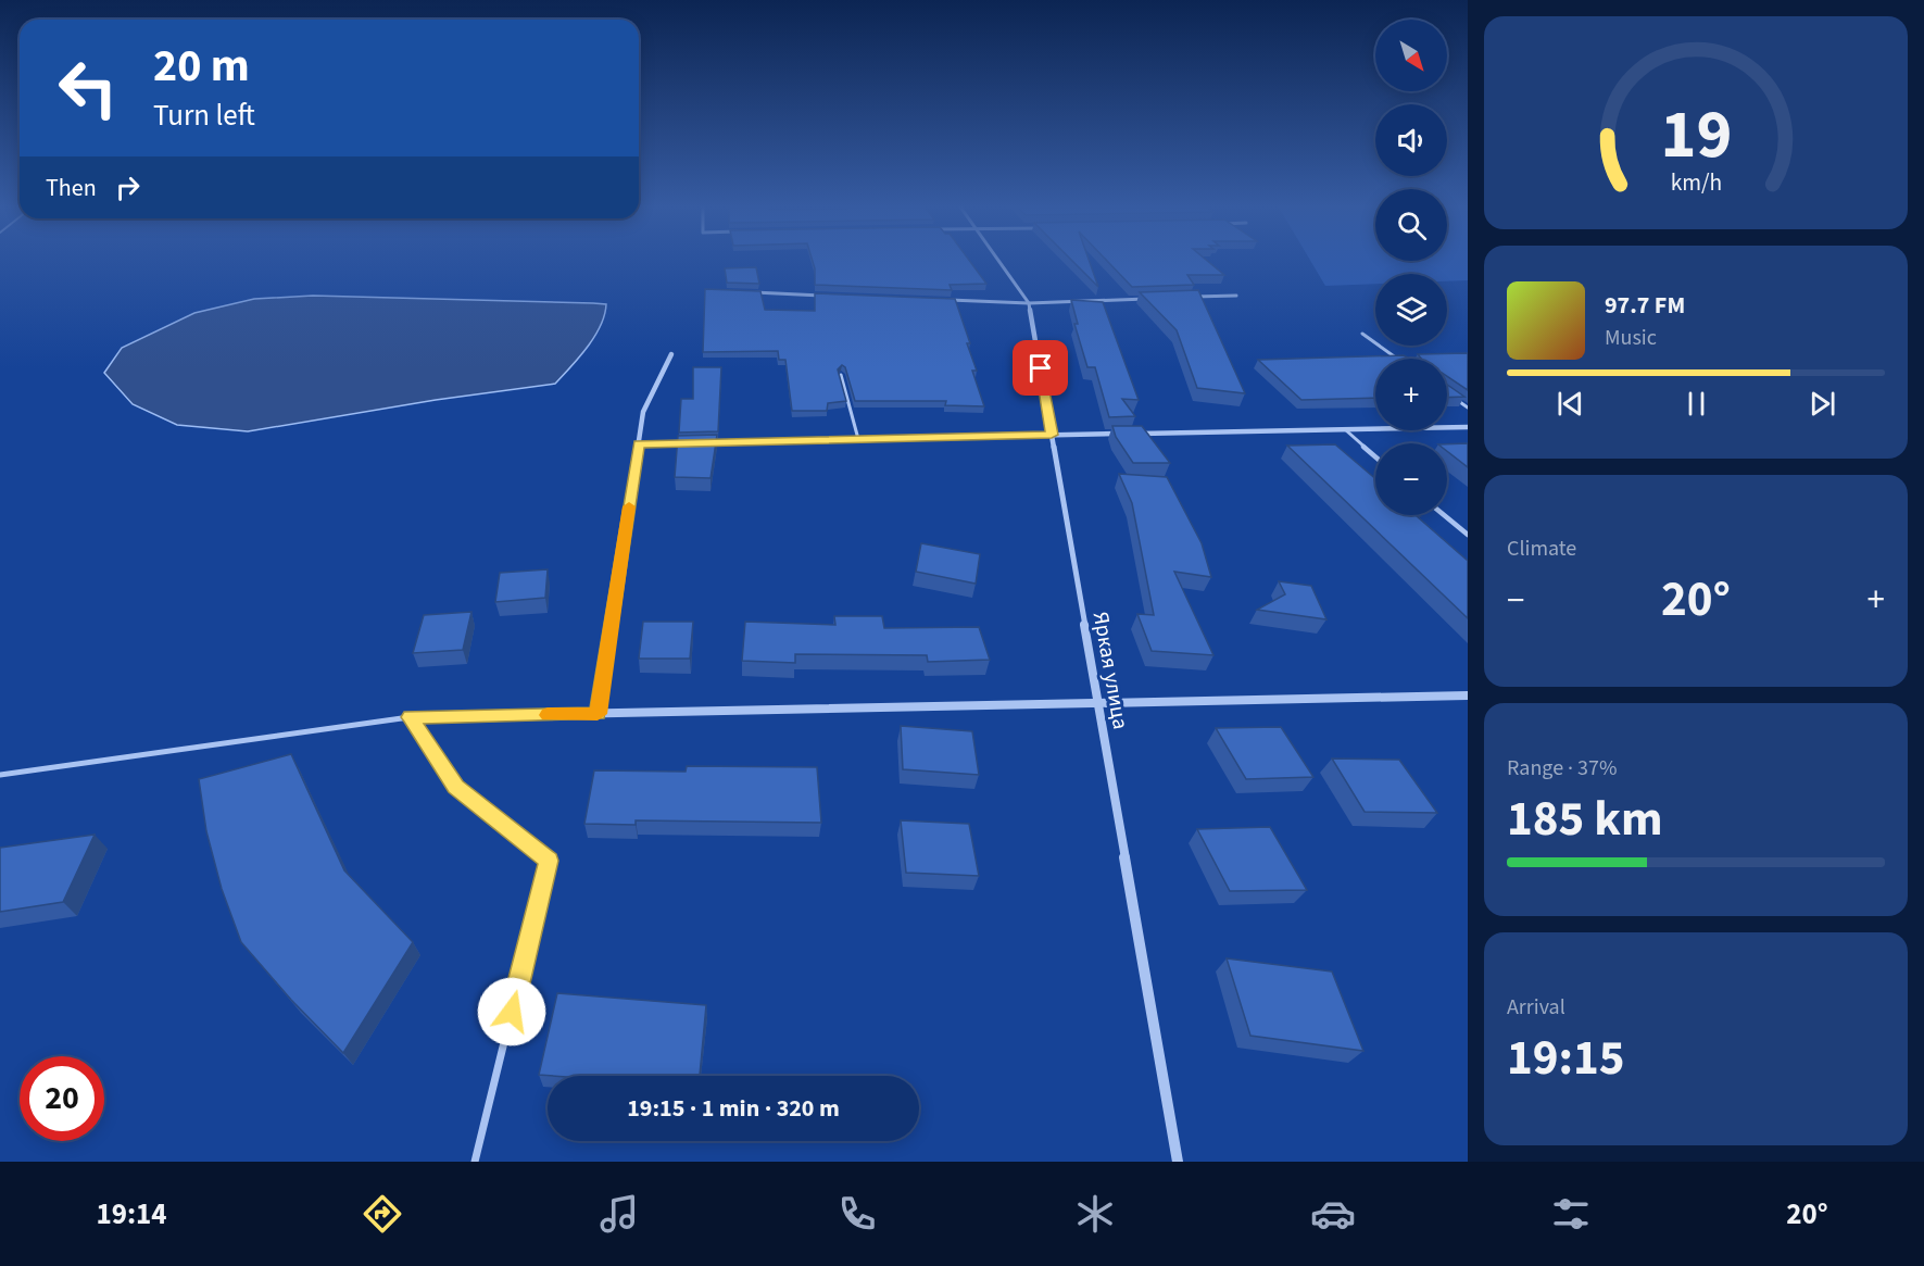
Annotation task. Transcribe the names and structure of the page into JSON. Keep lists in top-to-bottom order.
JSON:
{
  "streets": {
    "street": ["Яркая улица"]
  },
  "north": "bottom right",
  "page": {
    "map_buttons": ["+", "−"],
    "turn": ["20 m", "Turn left"],
    "then": "Then",
    "song": ["97.7 FM", "Music"],
    "tile": [
      "Climate",
      ["Range · 37%", "185 km"],
      ["Arrival", "19:15"]
    ],
    "heat": ["−", "20°", "+"],
    "limit": "20",
    "trip": "19:15 · 1 min · 320 m",
    "tabs": ["19:14", "20°"],
    "gauge": ["19", "km/h"]
  }
}
